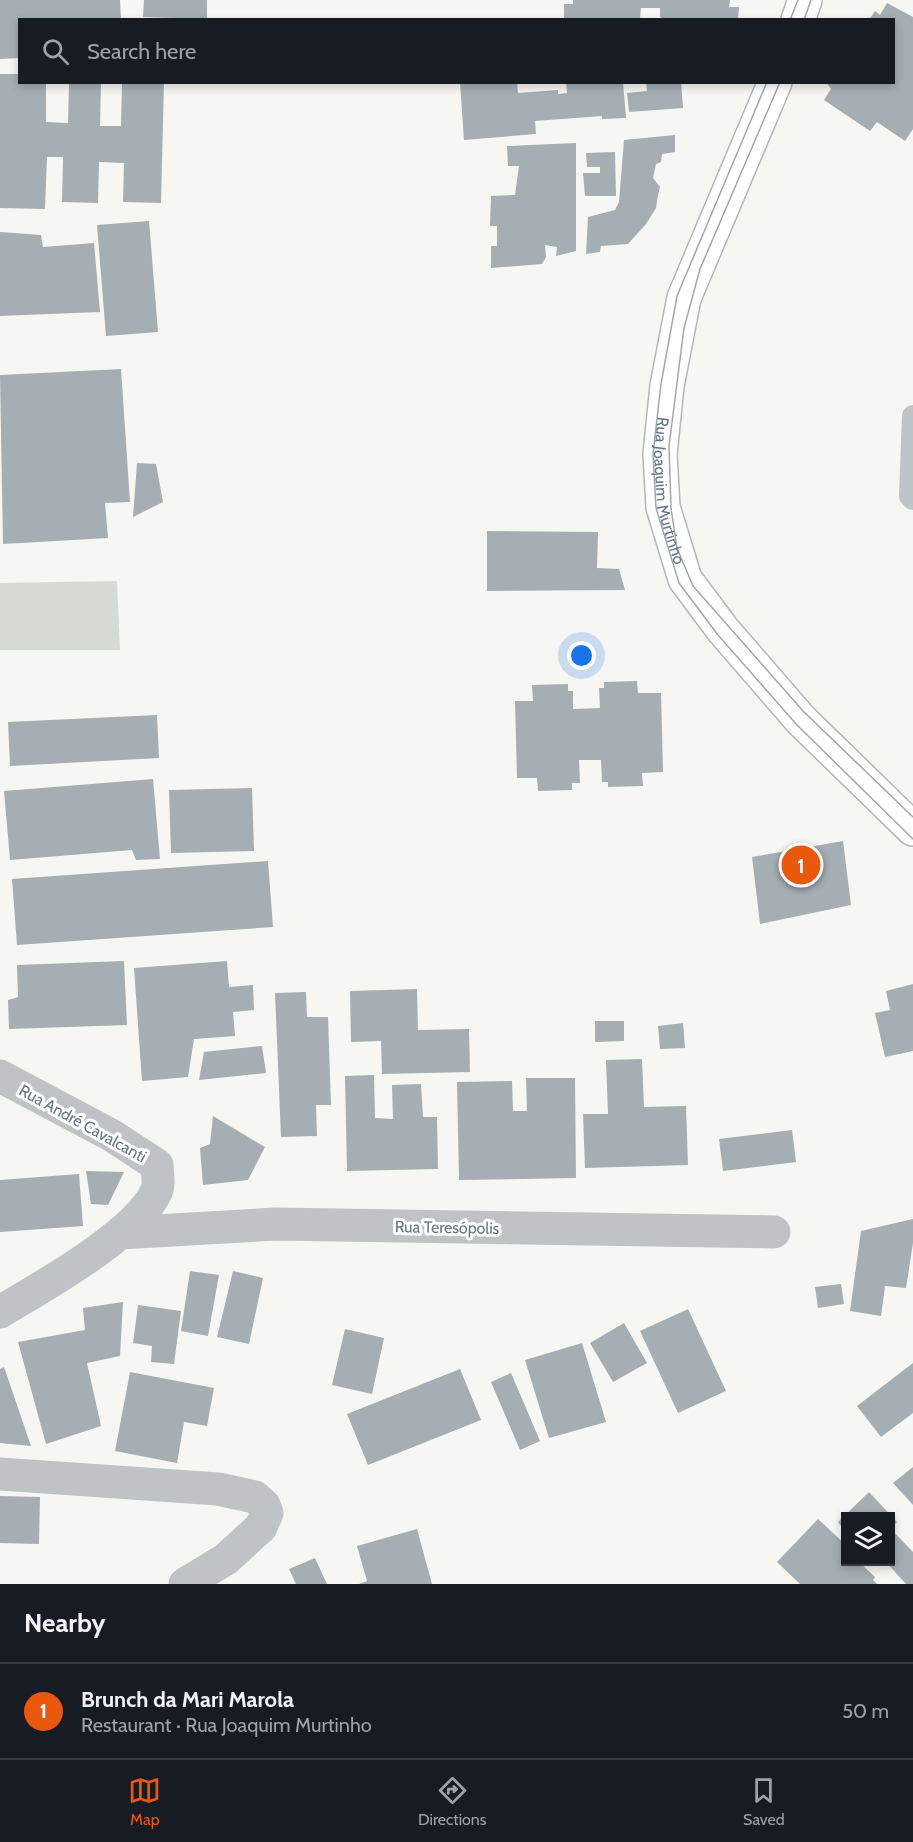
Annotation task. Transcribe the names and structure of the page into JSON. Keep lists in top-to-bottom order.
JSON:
{
  "streets": {
    "street": ["Rua Joaquim Murtinho", "Rua André Cavalcanti", "Rua Teresópolis"]
  },
  "crossings": [
    ["Rua André Cavalcanti", "Rua Teresópolis"]
  ],
  "page": {
    "search": "Search here",
    "pins": "1",
    "heading": "Nearby",
    "list": [
      {
        "mark": "1",
        "name": "Brunch da Mari Marola",
        "note": "Restaurant · Rua Joaquim Murtinho",
        "value": "50 m"
      }
    ],
    "nav": ["Map", "Directions", "Saved"]
  }
}
